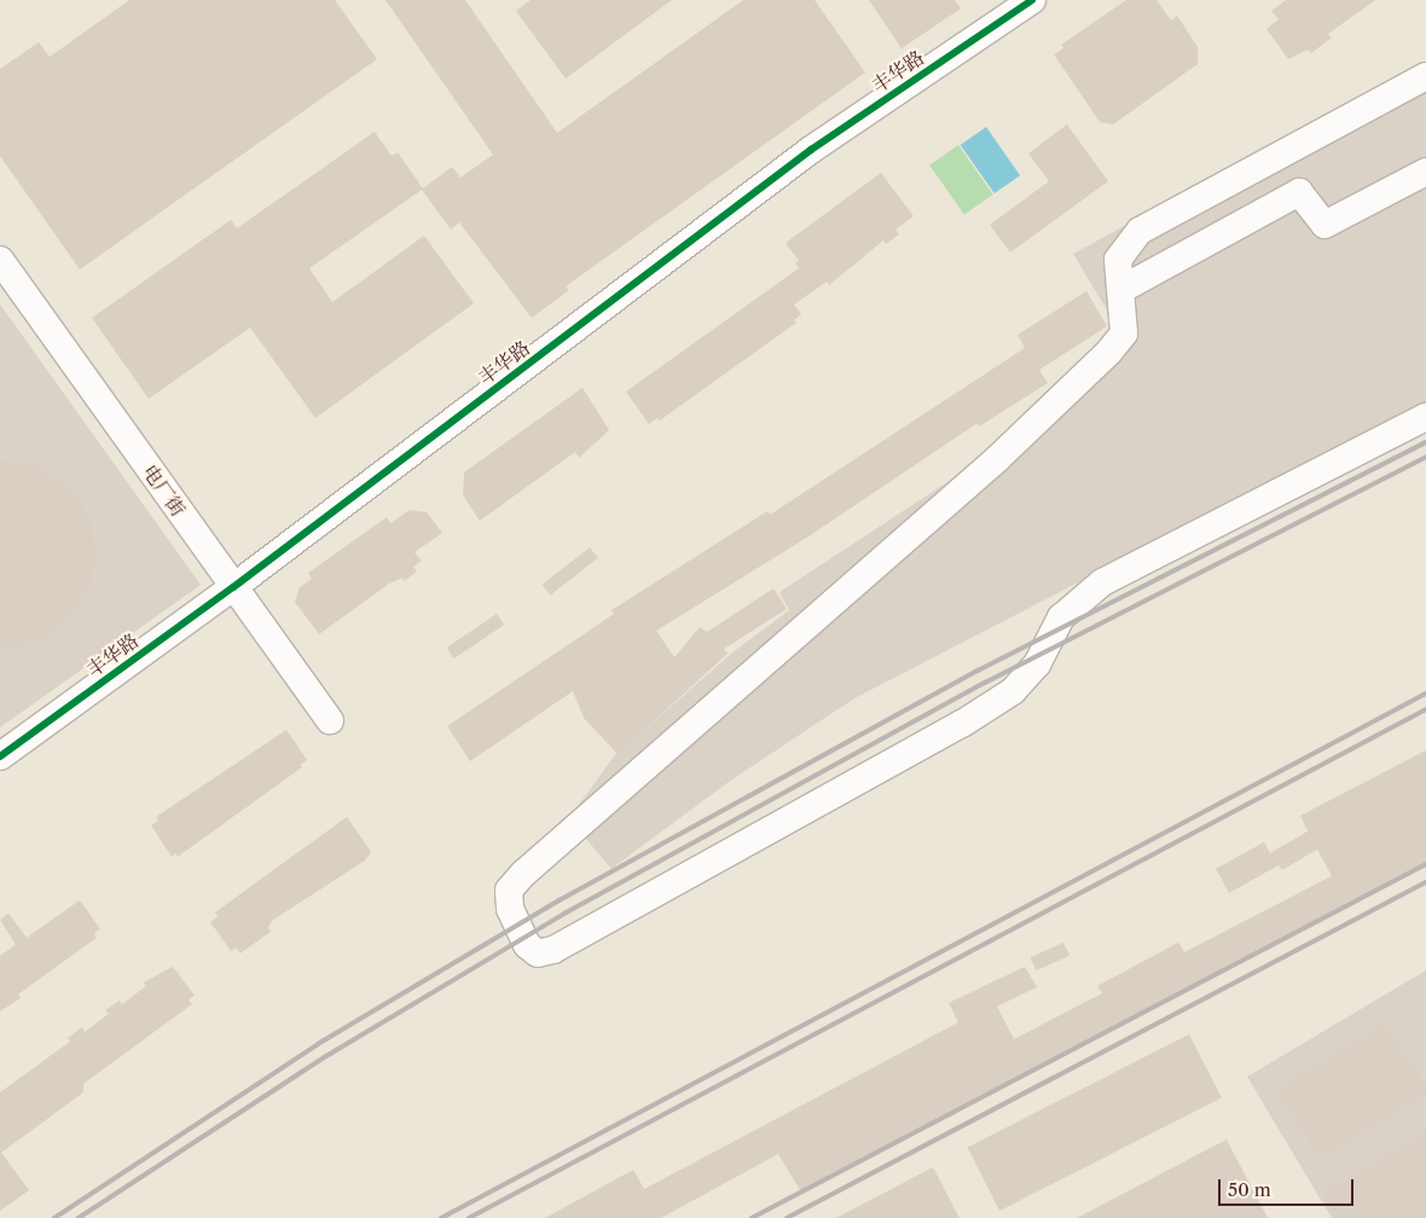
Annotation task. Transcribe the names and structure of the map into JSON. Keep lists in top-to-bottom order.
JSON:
{
  "streets": {
    "street": ["丰华路", "电厂街"]
  },
  "crossings": [
    ["丰华路", "电厂街"]
  ],
  "scale_bar": "50 m"
}
